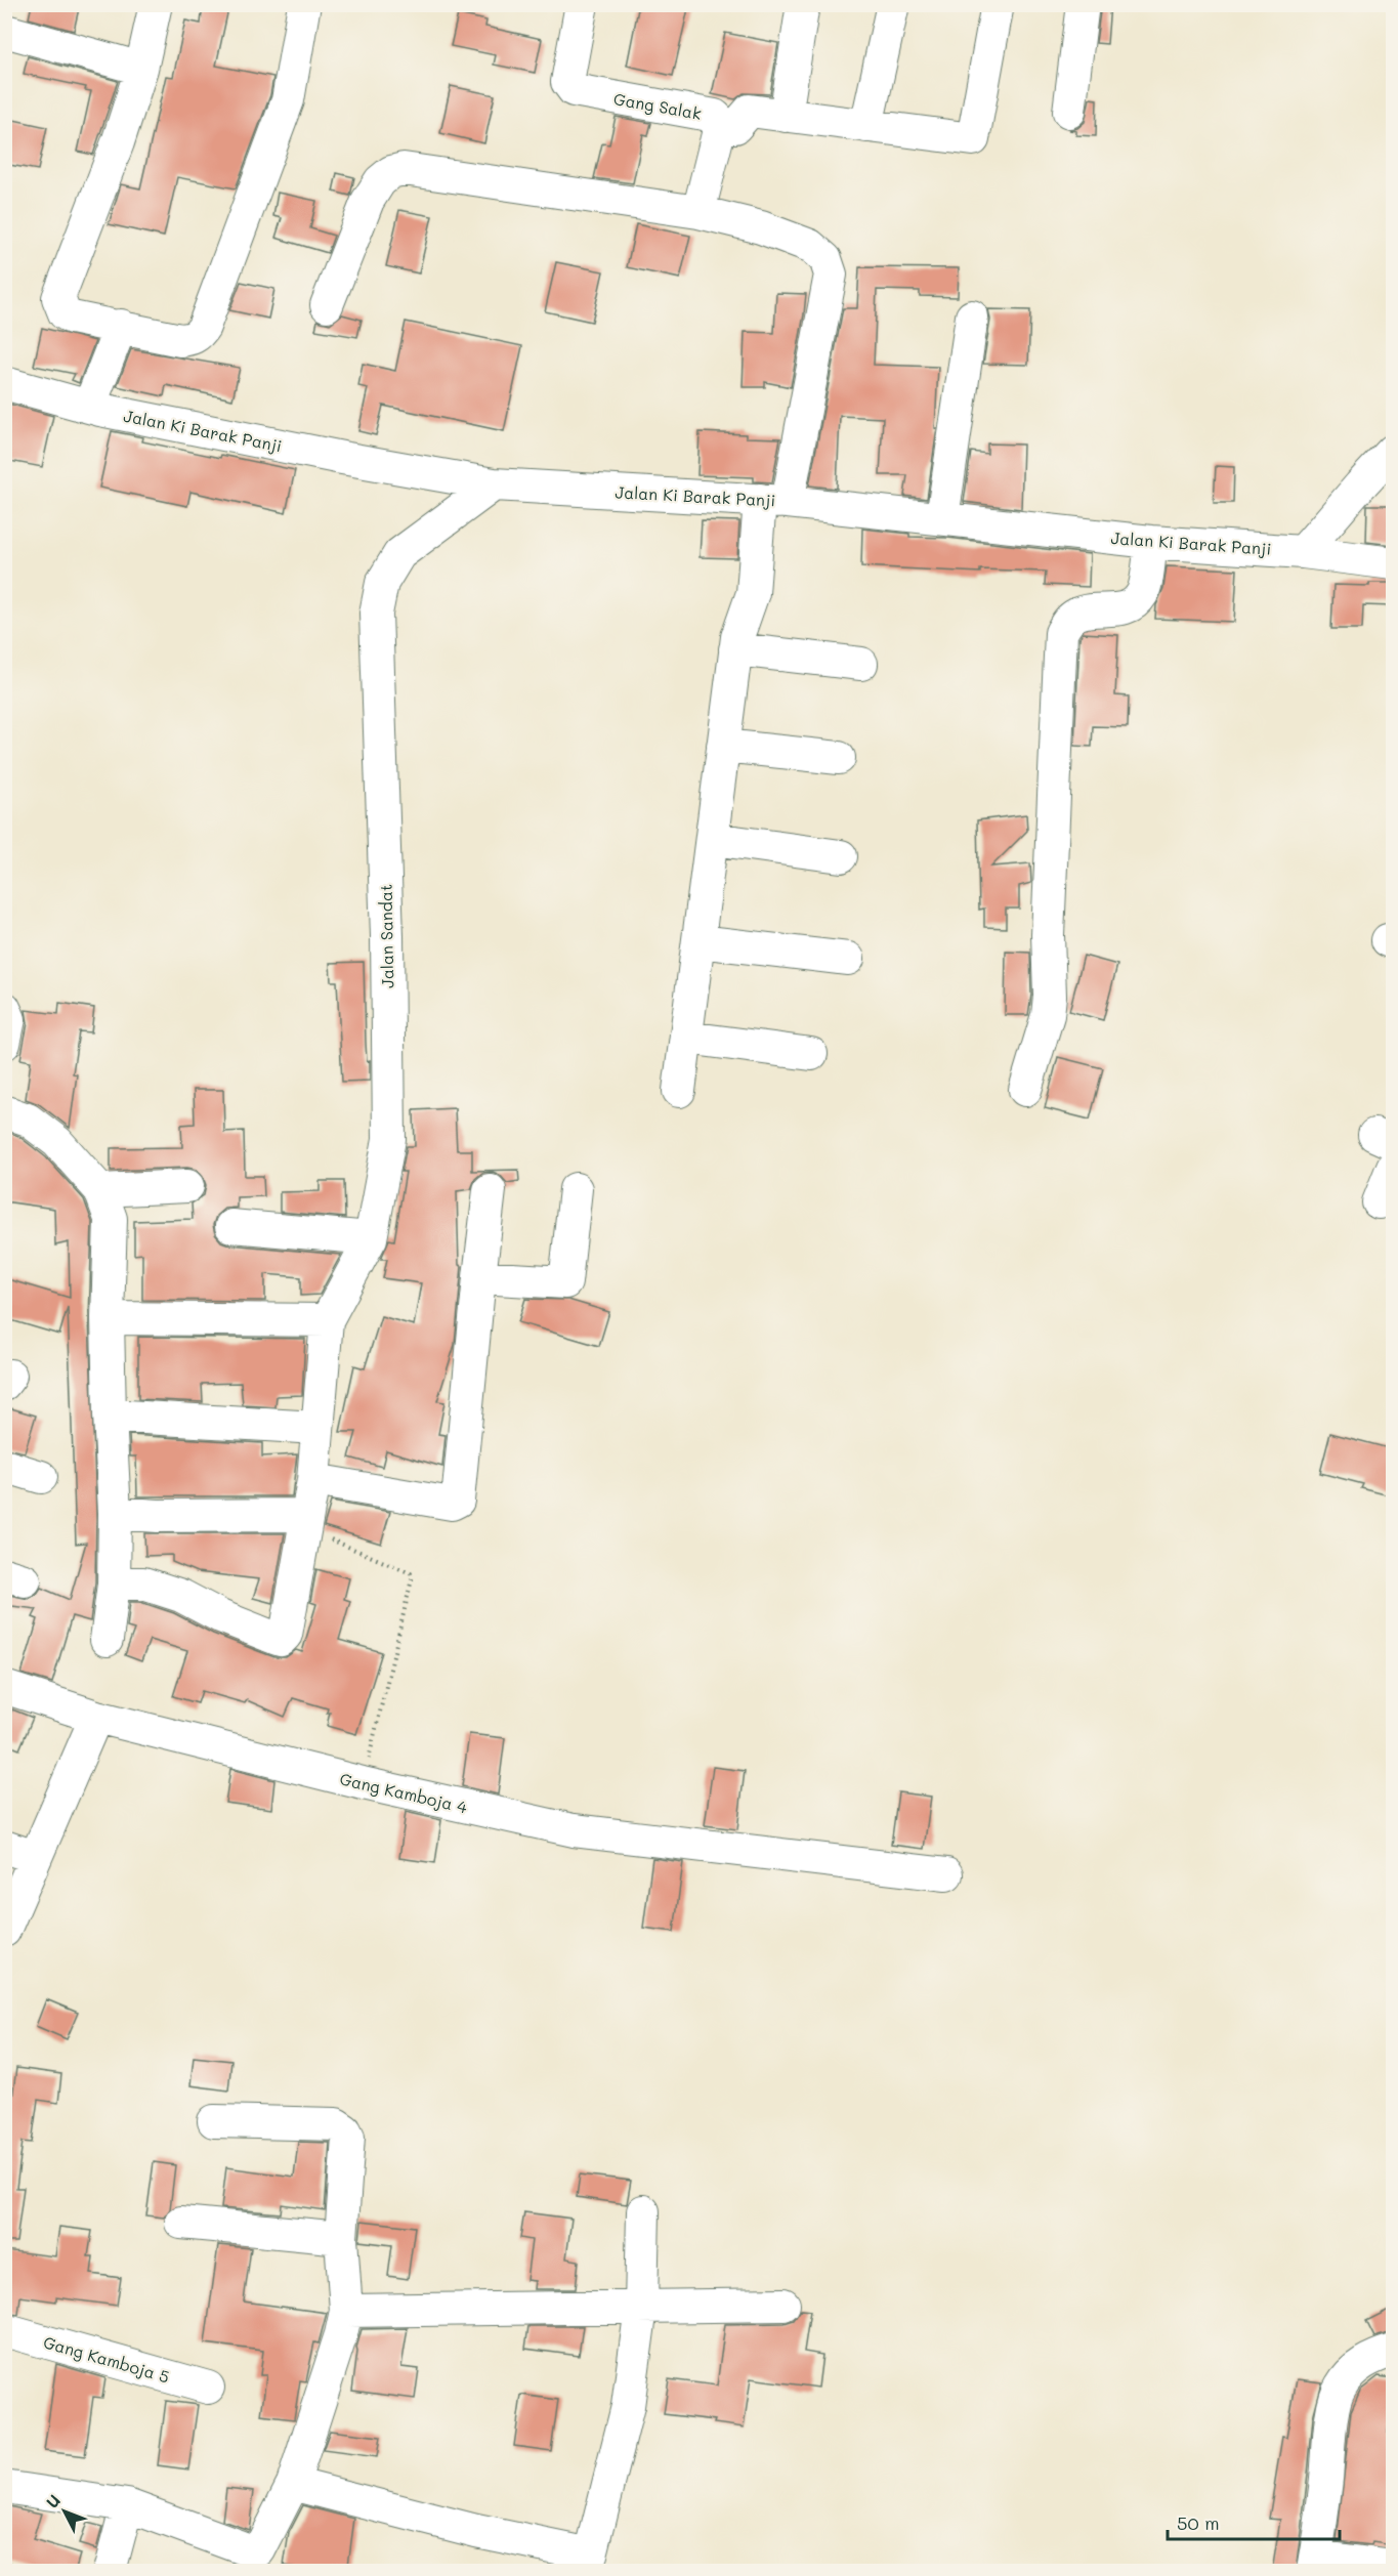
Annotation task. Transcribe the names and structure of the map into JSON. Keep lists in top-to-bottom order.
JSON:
{
  "streets": {
    "street": [
      "Gang Salak",
      "Jalan Ki Barak Panji",
      "Jalan Sandat",
      "Gang Kamboja 4",
      "Gang Kamboja 5"
    ]
  },
  "crossings": [
    ["Jalan Ki Barak Panji", "Jalan Sandat"]
  ],
  "scale_bar": "50 m",
  "north": "top left"
}
